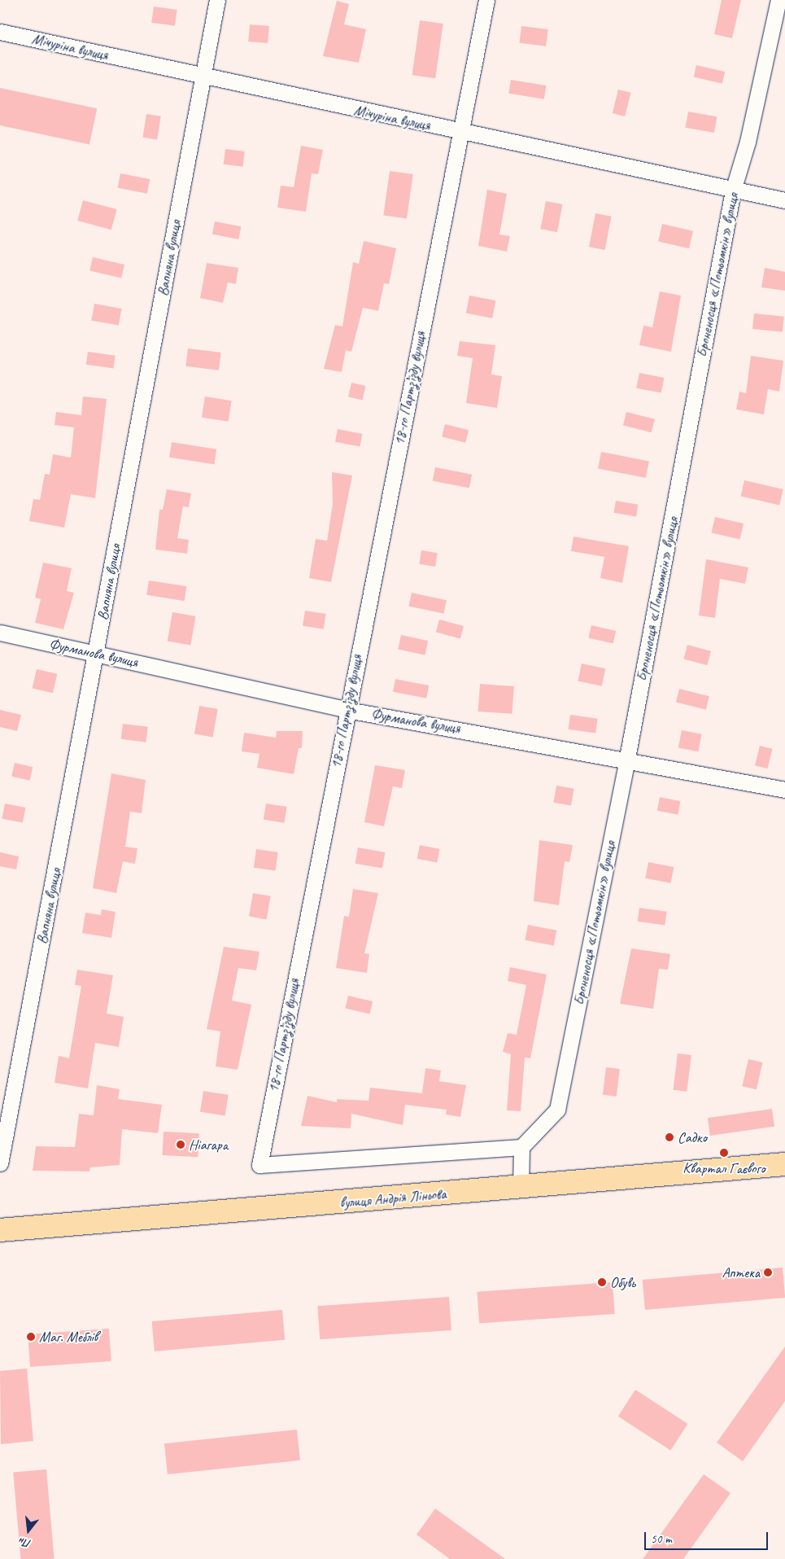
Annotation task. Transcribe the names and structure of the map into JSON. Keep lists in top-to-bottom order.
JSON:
{
  "streets": {
    "main road": ["вулиця Андрія Ліньова"],
    "street": [
      "Мічуріна вулиця",
      "Вапняна вулиця",
      "Броненосця «Потьомкін» вулиця",
      "18-го Партз’їзду вулиця",
      "Фурманова вулиця"
    ]
  },
  "crossings": [
    ["Мічуріна вулиця", "Вапняна вулиця"],
    ["Мічуріна вулиця", "Броненосця «Потьомкін» вулиця"],
    ["Мічуріна вулиця", "18-го Партз’їзду вулиця"],
    ["Вапняна вулиця", "Фурманова вулиця"],
    ["Броненосця «Потьомкін» вулиця", "18-го Партз’їзду вулиця"],
    ["Броненосця «Потьомкін» вулиця", "Фурманова вулиця"],
    ["18-го Партз’їзду вулиця", "Фурманова вулиця"]
  ],
  "places": [
    "Садко",
    "Ніагара",
    "Квартал Гаєвого",
    "Аптека",
    "Обувь",
    "Маг. Меблів"
  ],
  "scale_bar": "50 m",
  "north": "bottom"
}
